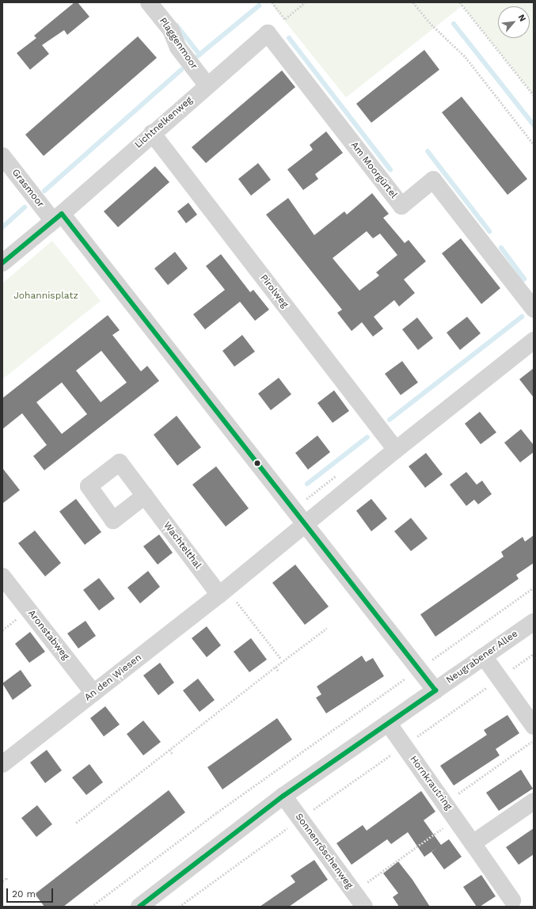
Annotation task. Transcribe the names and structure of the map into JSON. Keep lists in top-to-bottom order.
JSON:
{
  "streets": {
    "street": [
      "Plaggenmoor",
      "Lichtnelkenweg",
      "Am Moorgürtel",
      "Grasmoor",
      "Pirolweg",
      "Wachtelthal",
      "Aronstabweg",
      "Neugrabener Allee",
      "An den Wiesen",
      "Hornkrautring",
      "Sonnenröschenweg"
    ]
  },
  "crossings": [
    ["Plaggenmoor", "Lichtnelkenweg"],
    ["Lichtnelkenweg", "Am Moorgürtel"],
    ["Lichtnelkenweg", "Grasmoor"],
    ["Lichtnelkenweg", "Pirolweg"],
    ["Grasmoor", "Neugrabener Allee"],
    ["Grasmoor", "An den Wiesen"],
    ["Pirolweg", "An den Wiesen"],
    ["Wachtelthal", "An den Wiesen"],
    ["Aronstabweg", "An den Wiesen"],
    ["Neugrabener Allee", "Hornkrautring"],
    ["Neugrabener Allee", "Sonnenröschenweg"]
  ],
  "parks": ["Johannisplatz"],
  "scale_bar": "20 m",
  "north": "top right"
}
